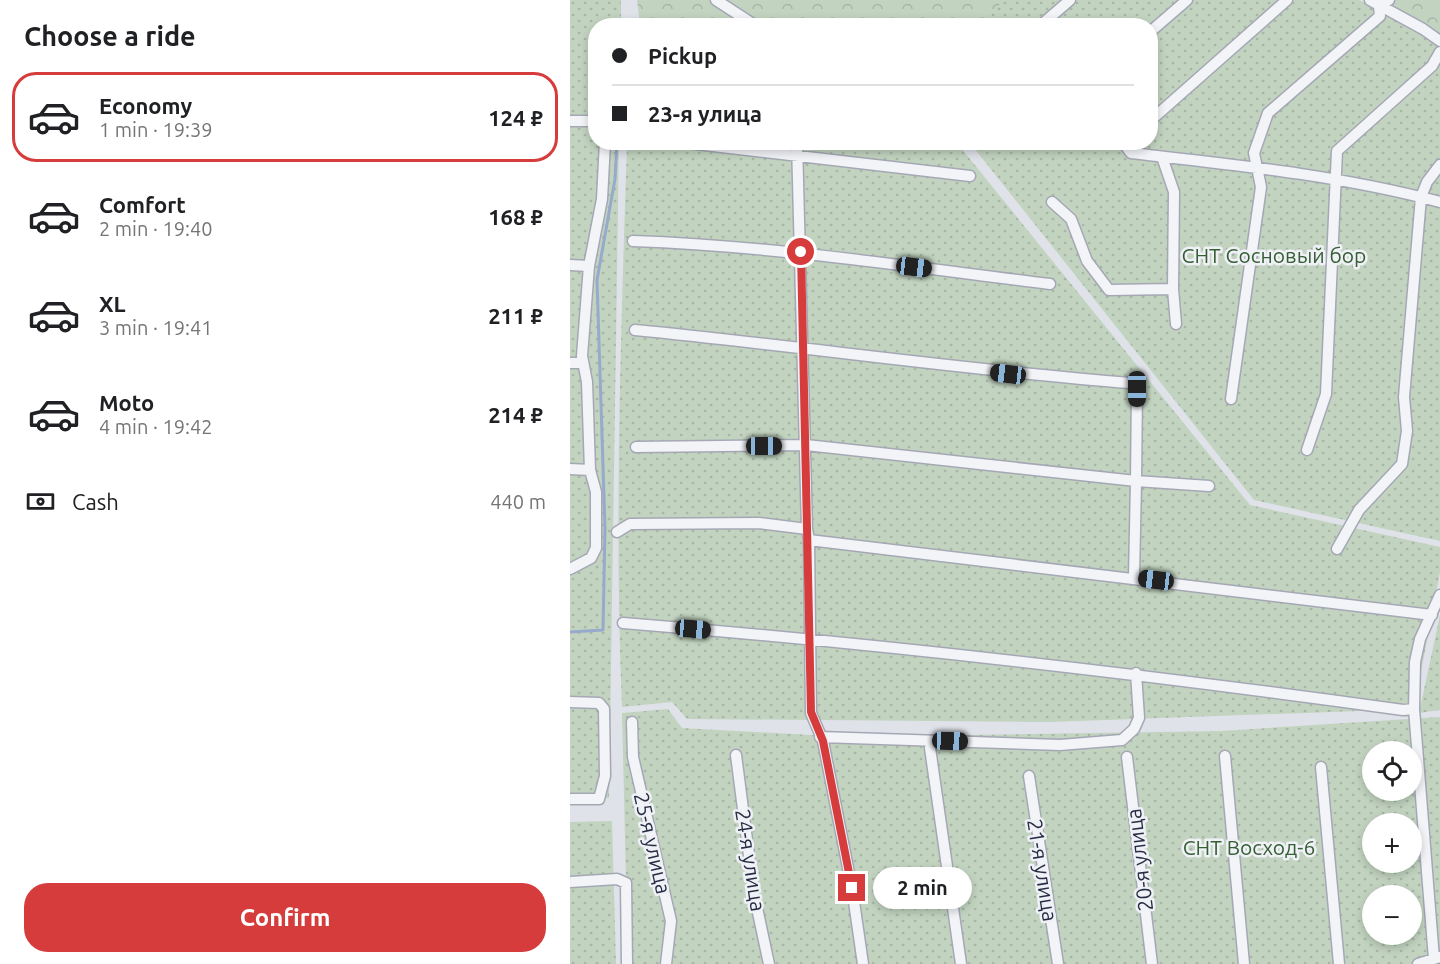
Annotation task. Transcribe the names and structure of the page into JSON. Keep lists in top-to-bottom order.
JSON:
{
  "streets": {
    "street": [
      "25-я улица",
      "24-я улица",
      "20-я улица",
      "21-я улица"
    ]
  },
  "parks": ["СНТ Сосновый бор", "СНТ Восход-6"],
  "page": {
    "heading": "Choose a ride",
    "banner": ["Pickup", "23-я улица"],
    "list": [
      {
        "name": "Economy",
        "note": "1 min · 19:39",
        "value": "124 ₽"
      },
      {
        "name": "Comfort",
        "note": "2 min · 19:40",
        "value": "168 ₽"
      },
      {
        "name": "XL",
        "note": "3 min · 19:41",
        "value": "211 ₽"
      },
      {
        "name": "Moto",
        "note": "4 min · 19:42",
        "value": "214 ₽"
      }
    ],
    "pay": ["Cash", "440 m"],
    "map_buttons": ["+", "−"],
    "bubble": "2 min",
    "buttons": "Confirm"
  }
}
